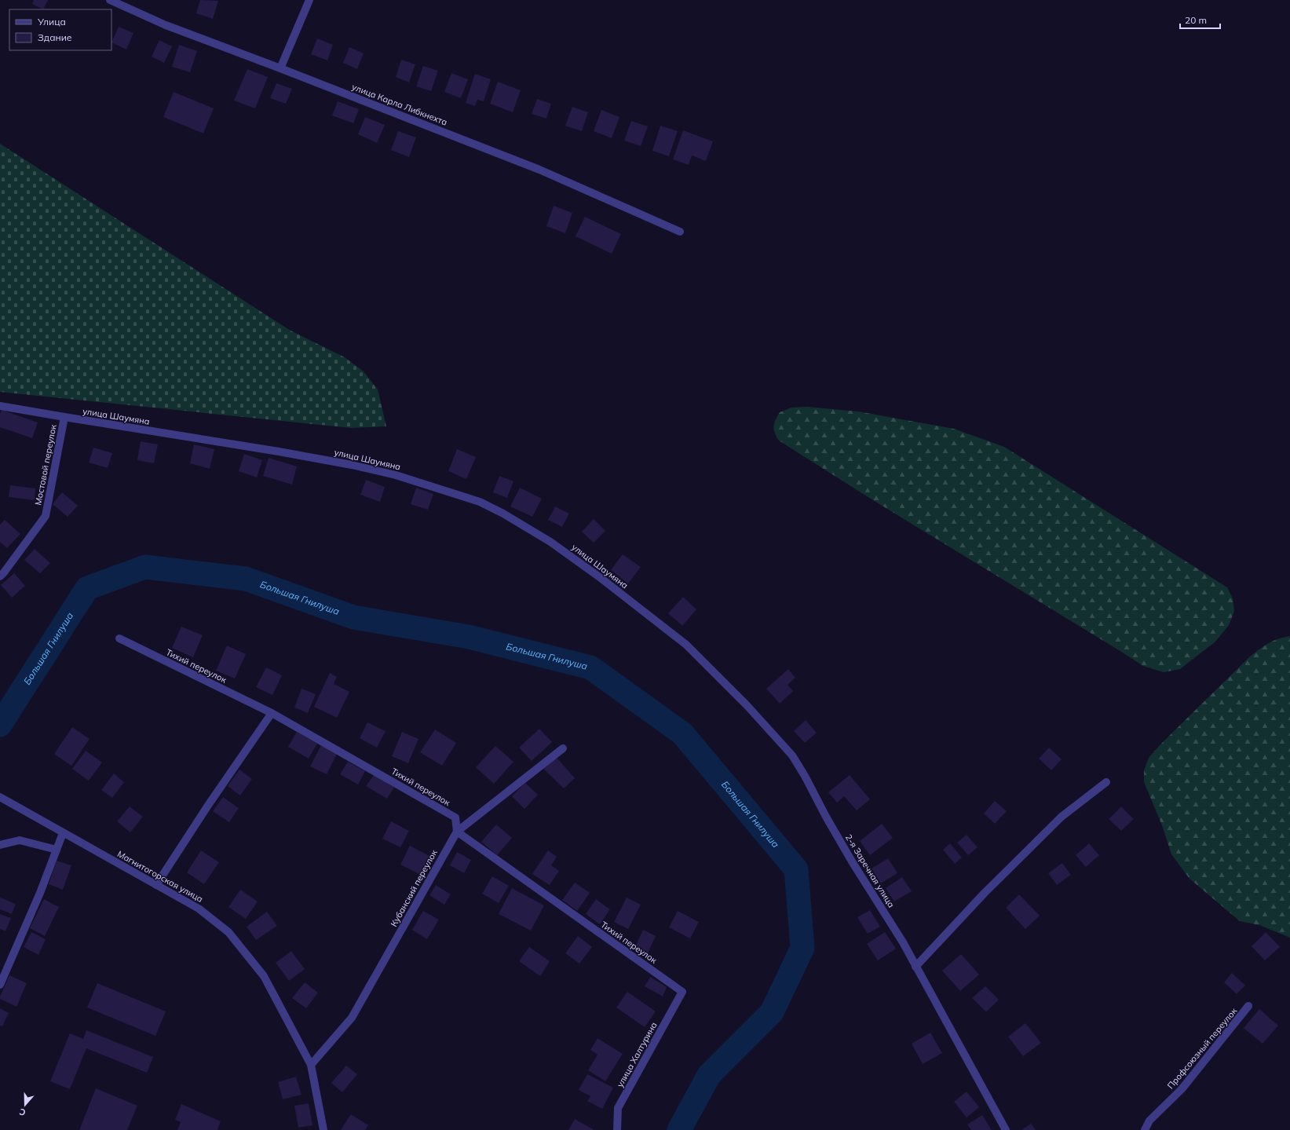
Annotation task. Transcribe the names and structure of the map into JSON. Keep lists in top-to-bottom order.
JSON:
{
  "streets": {
    "street": [
      "улица Карла Либкнехта",
      "улица Шаумяна",
      "Мостовой переулок",
      "Тихий переулок",
      "2-я Заречная улица",
      "Магнитогорская улица",
      "Кубанский переулок",
      "Профсоюзный переулок",
      "улица Халтурина"
    ]
  },
  "crossings": [
    ["улица Шаумяна", "Мостовой переулок"],
    ["улица Шаумяна", "2-я Заречная улица"],
    ["Тихий переулок", "Кубанский переулок"],
    ["Тихий переулок", "улица Халтурина"],
    ["Магнитогорская улица", "Кубанский переулок"]
  ],
  "water": ["Большая Гнилуша"],
  "legend": ["Улица", "Здание"],
  "scale_bar": "20 m",
  "north": "bottom"
}
